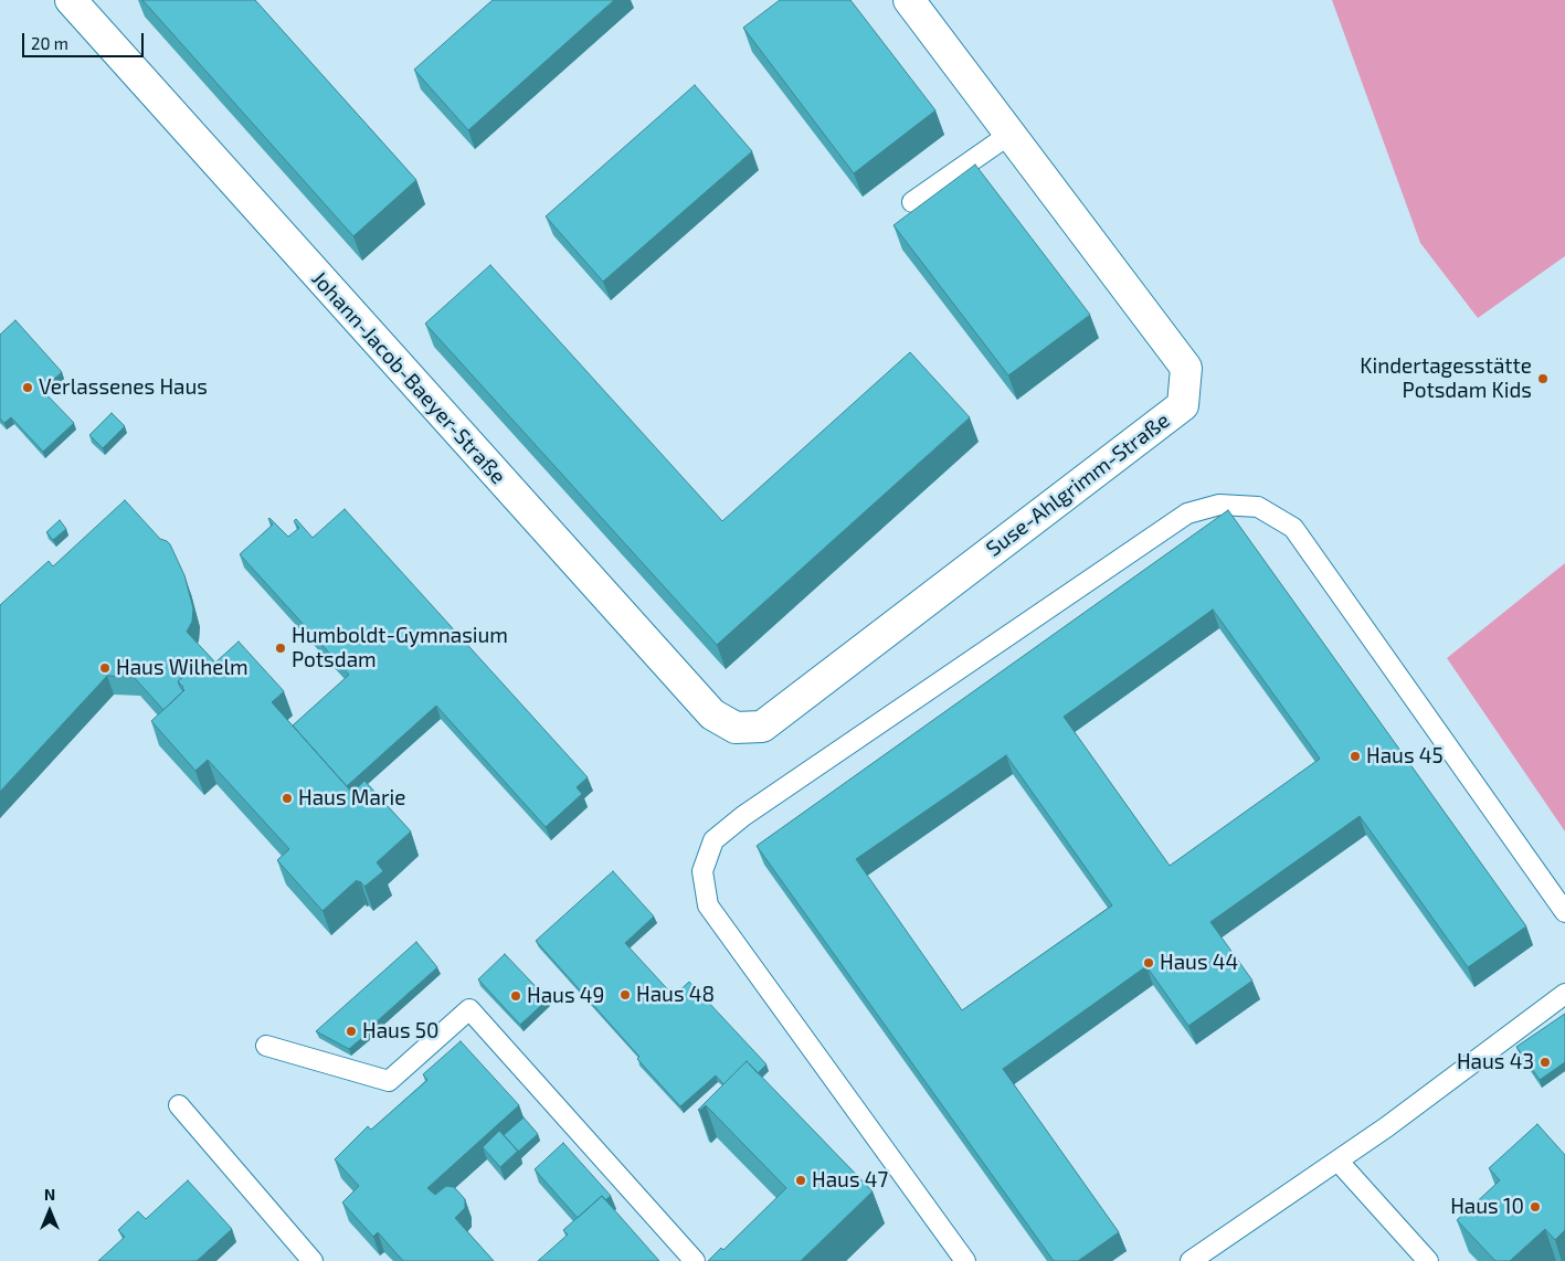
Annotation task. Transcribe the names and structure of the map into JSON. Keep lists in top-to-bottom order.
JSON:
{
  "streets": {
    "street": ["Johann-Jacob-Baeyer-Straße", "Suse-Ahlgrimm-Straße"]
  },
  "crossings": [
    ["Johann-Jacob-Baeyer-Straße", "Suse-Ahlgrimm-Straße"]
  ],
  "places": [
    "Kindertagesstätte Potsdam Kids",
    "Verlassenes Haus",
    "Humboldt-Gymnasium Potsdam",
    "Haus Wilhelm",
    "Haus 45",
    "Haus Marie",
    "Haus 44",
    "Haus 48",
    "Haus 49",
    "Haus 50",
    "Haus 43",
    "Haus 47",
    "Haus 10"
  ],
  "scale_bar": "20 m",
  "north": "top"
}
